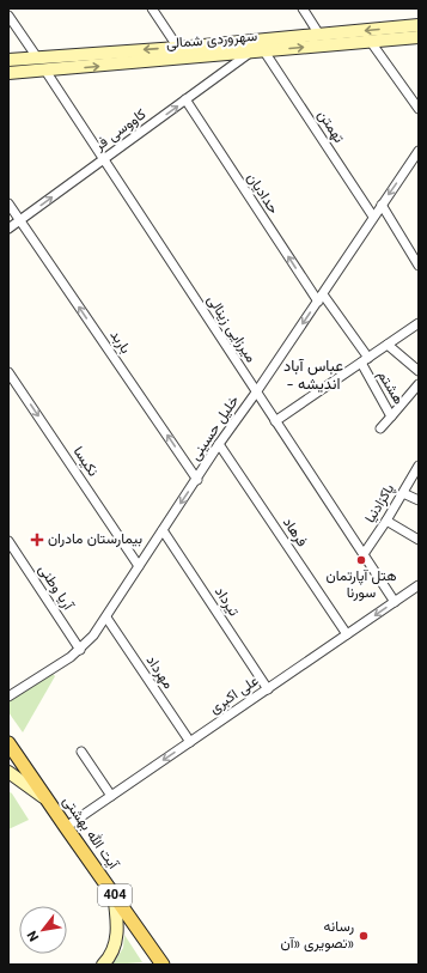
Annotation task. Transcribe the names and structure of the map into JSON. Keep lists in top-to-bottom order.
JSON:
{
  "streets": {
    "main road": ["سهروردی شمالی", "آیت الله بهشتی", "404"],
    "street": [
      "تهمتن",
      "کاووسی فر",
      "حدادیان",
      "میرزایی زینالی",
      "باربد",
      "هشتم",
      "خلیل حسینی",
      "نکیسا",
      "پاکزادنیا",
      "فرهاد",
      "آریا وطنی",
      "تیرداد",
      "مهرداد",
      "علی‌ اکبری"
    ]
  },
  "crossings": [
    ["سهروردی شمالی", "تهمتن"],
    ["سهروردی شمالی", "کاووسی فر"],
    ["سهروردی شمالی", "میرزایی زینالی"],
    ["تهمتن", "خلیل حسینی"],
    ["کاووسی فر", "حدادیان"],
    ["کاووسی فر", "میرزایی زینالی"],
    ["کاووسی فر", "باربد"],
    ["حدادیان", "هشتم"],
    ["حدادیان", "خلیل حسینی"],
    ["میرزایی زینالی", "خلیل حسینی"],
    ["میرزایی زینالی", "پاکزادنیا"],
    ["میرزایی زینالی", "علی‌ اکبری"],
    ["باربد", "خلیل حسینی"],
    ["خلیل حسینی", "نکیسا"],
    ["خلیل حسینی", "فرهاد"],
    ["خلیل حسینی", "آریا وطنی"],
    ["خلیل حسینی", "تیرداد"],
    ["خلیل حسینی", "مهرداد"],
    ["فرهاد", "علی‌ اکبری"],
    ["تیرداد", "علی‌ اکبری"],
    ["مهرداد", "علی‌ اکبری"],
    ["علی‌ اکبری", "آیت الله بهشتی"]
  ],
  "one_way": [
    "کاووسی فر",
    "حدادیان",
    "باربد",
    "نکیسا",
    "علی‌ اکبری"
  ],
  "districts": ["عباس آباد - اندیشه"],
  "places": {
    "health": ["بیمارستان مادران"],
    "other": ["هتل آپارتمان سورنا", "رسانه تصویری «آن»"]
  },
  "north": "bottom left"
}
